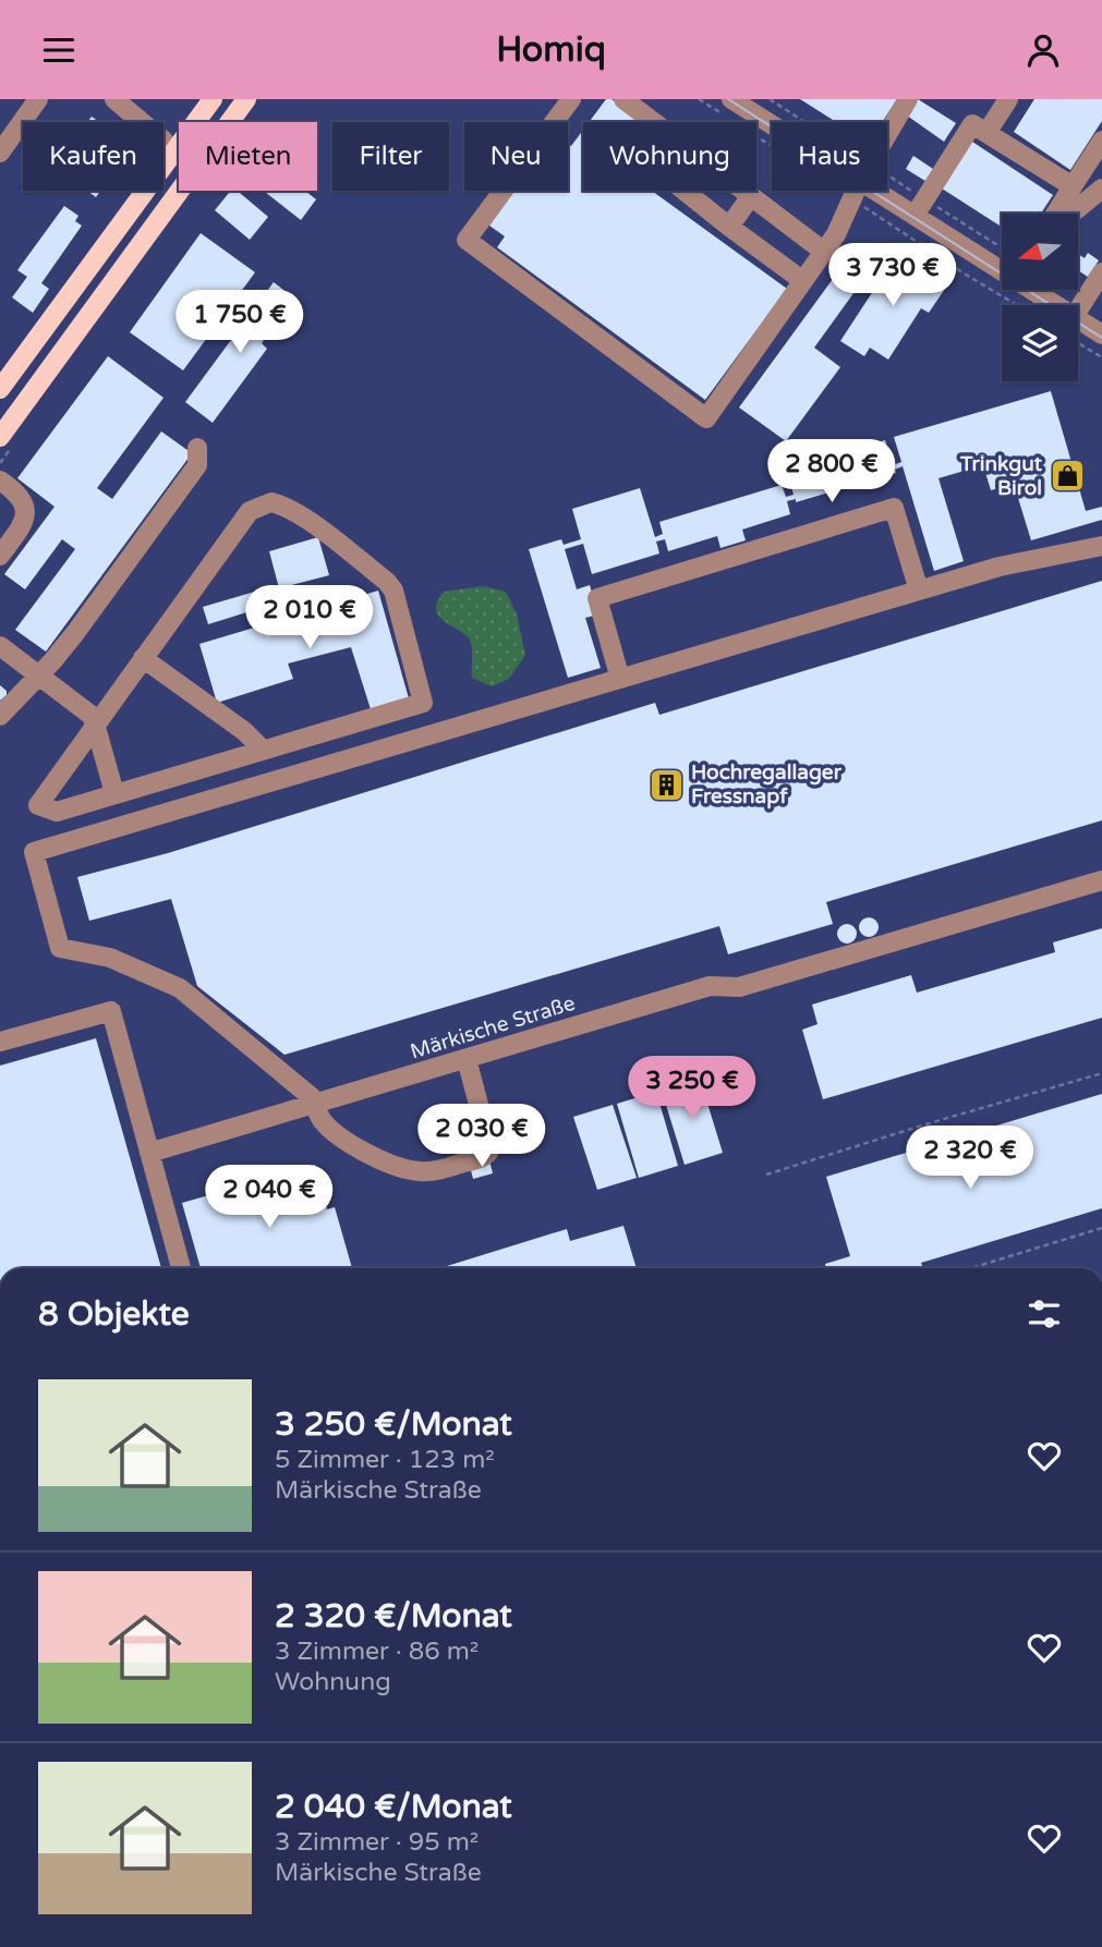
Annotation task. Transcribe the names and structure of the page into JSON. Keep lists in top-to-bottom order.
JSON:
{
  "streets": {
    "street": ["Märkische Straße"]
  },
  "places": {
    "shop": ["Trinkgut Birol"],
    "building": ["Hochregallager Fressnapf"]
  },
  "north": "left",
  "page": {
    "header": "Homiq",
    "chip": [
      "Kaufen",
      "Mieten",
      "Filter",
      "Neu",
      "Wohnung",
      "Haus"
    ],
    "price": [
      "3 730 €",
      "1 750 €",
      "2 800 €",
      "2 010 €",
      "3 250 €",
      "2 030 €",
      "2 320 €",
      "2 040 €"
    ],
    "heading": "8 Objekte",
    "list": [
      {
        "name": "3 250 €/Monat",
        "note": "5 Zimmer · 123 m² · Märkische Straße"
      },
      {
        "name": "2 320 €/Monat",
        "note": "3 Zimmer · 86 m² · Wohnung"
      },
      {
        "name": "2 040 €/Monat",
        "note": "3 Zimmer · 95 m² · Märkische Straße"
      }
    ]
  }
}
